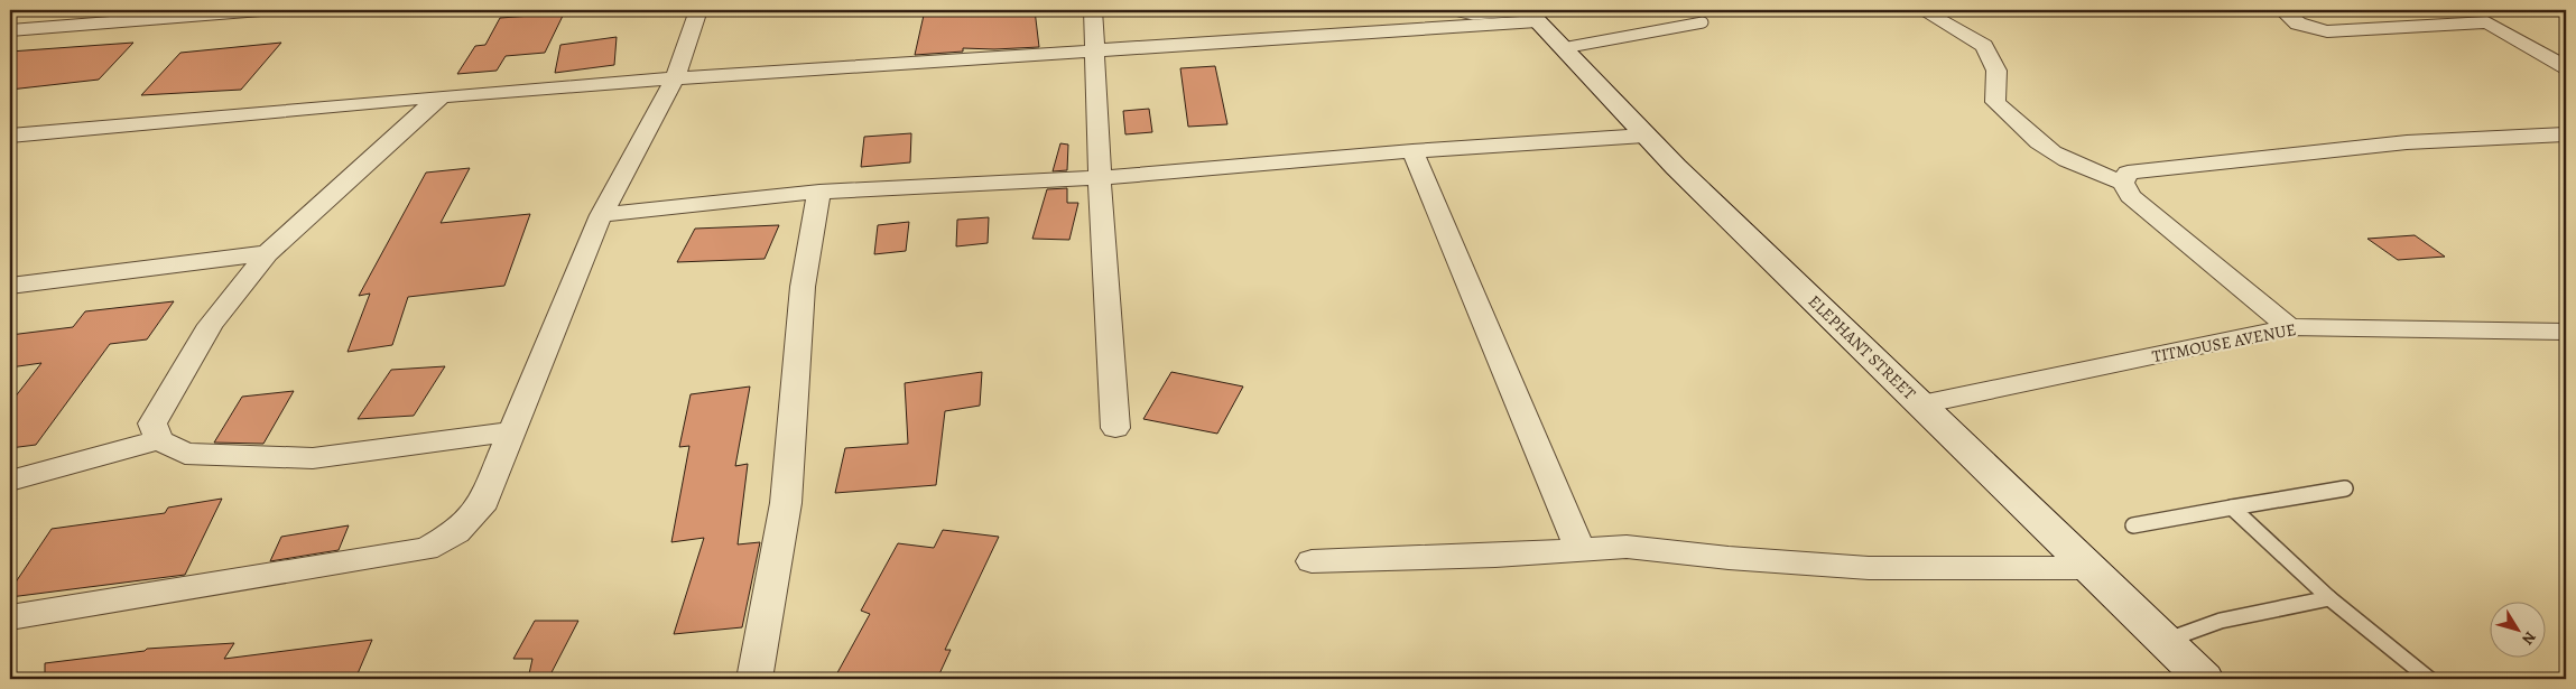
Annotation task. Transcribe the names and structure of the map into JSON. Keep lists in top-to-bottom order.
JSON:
{
  "streets": {
    "main road": ["ELEPHANT STREET"],
    "street": ["TITMOUSE AVENUE"]
  },
  "crossings": [
    ["TITMOUSE AVENUE", "ELEPHANT STREET"]
  ],
  "north": "bottom right"
}
